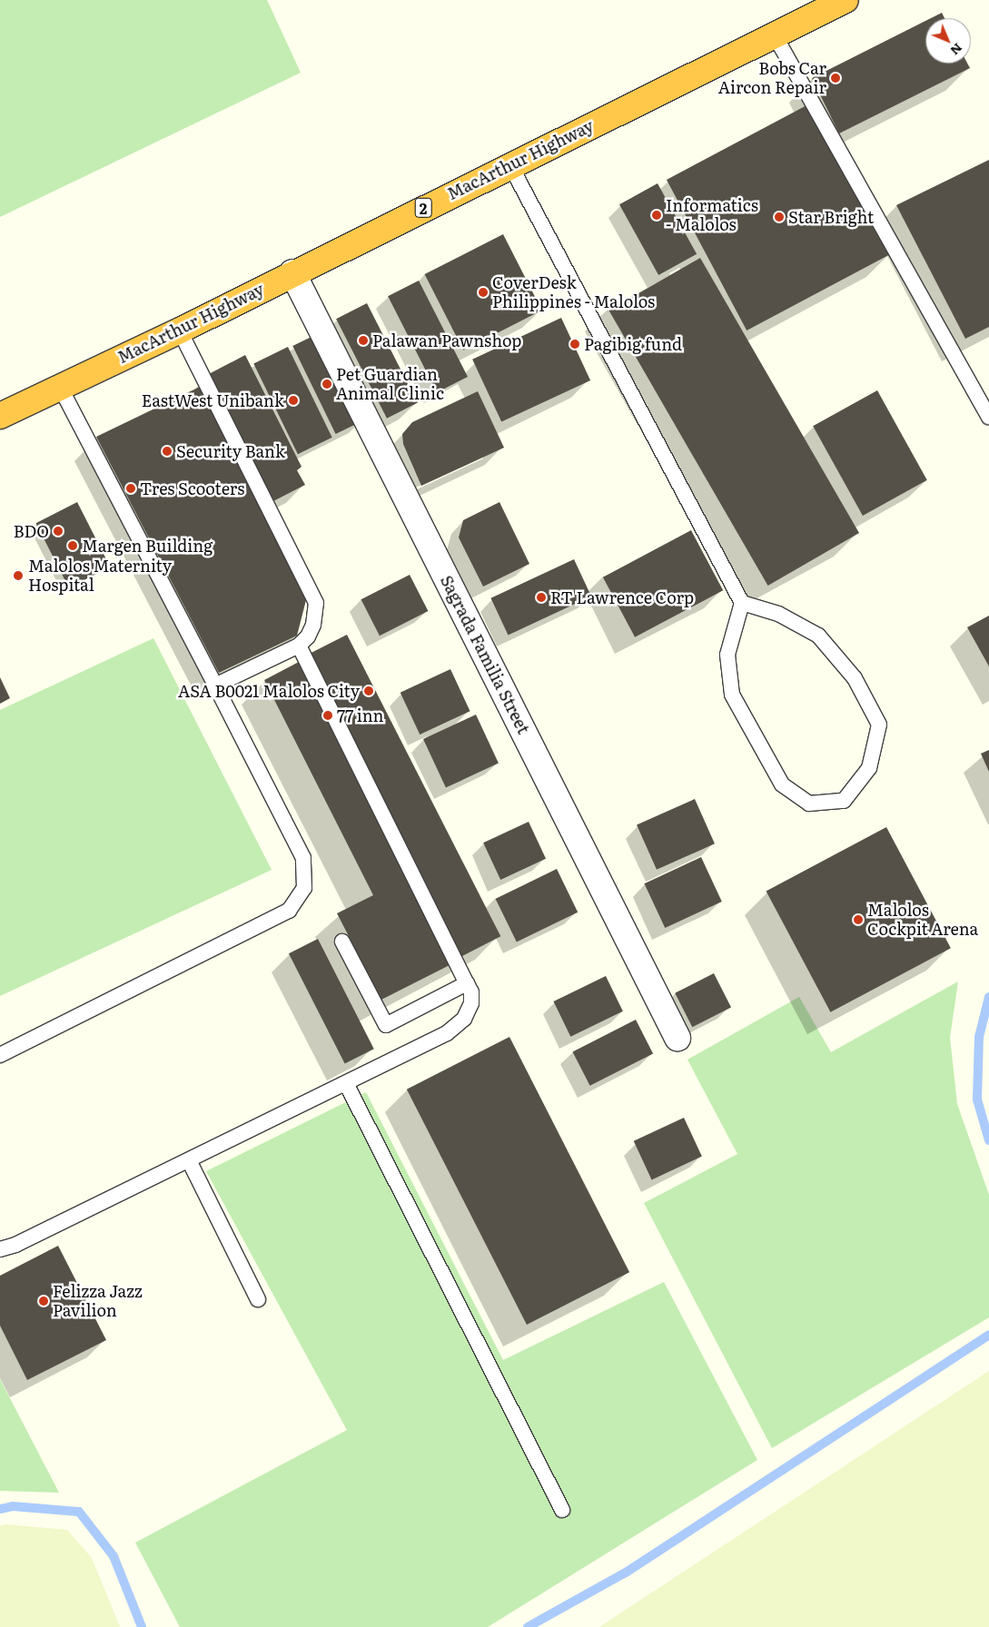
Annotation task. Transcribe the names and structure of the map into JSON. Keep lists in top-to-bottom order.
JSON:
{
  "streets": {
    "highway": ["MacArthur Highway", "2"],
    "street": ["Sagrada Familia Street"]
  },
  "crossings": [
    ["MacArthur Highway", "Sagrada Familia Street"]
  ],
  "places": [
    "Bobs Car Aircon Repair",
    "Informatics - Malolos",
    "Star Bright",
    "CoverDesk Philippines - Malolos",
    "Palawan Pawnshop",
    "Pagibig fund",
    "Pet Guardian Animal Clinic",
    "EastWest Unibank",
    "Security Bank",
    "Tres Scooters",
    "BDO",
    "Margen Building",
    "Malolos Maternity Hospital",
    "RT Lawrence Corp",
    "ASA B0021 Malolos City",
    "77 inn",
    "Malolos Cockpit Arena",
    "Felizza Jazz Pavilion"
  ],
  "north": "bottom right"
}
